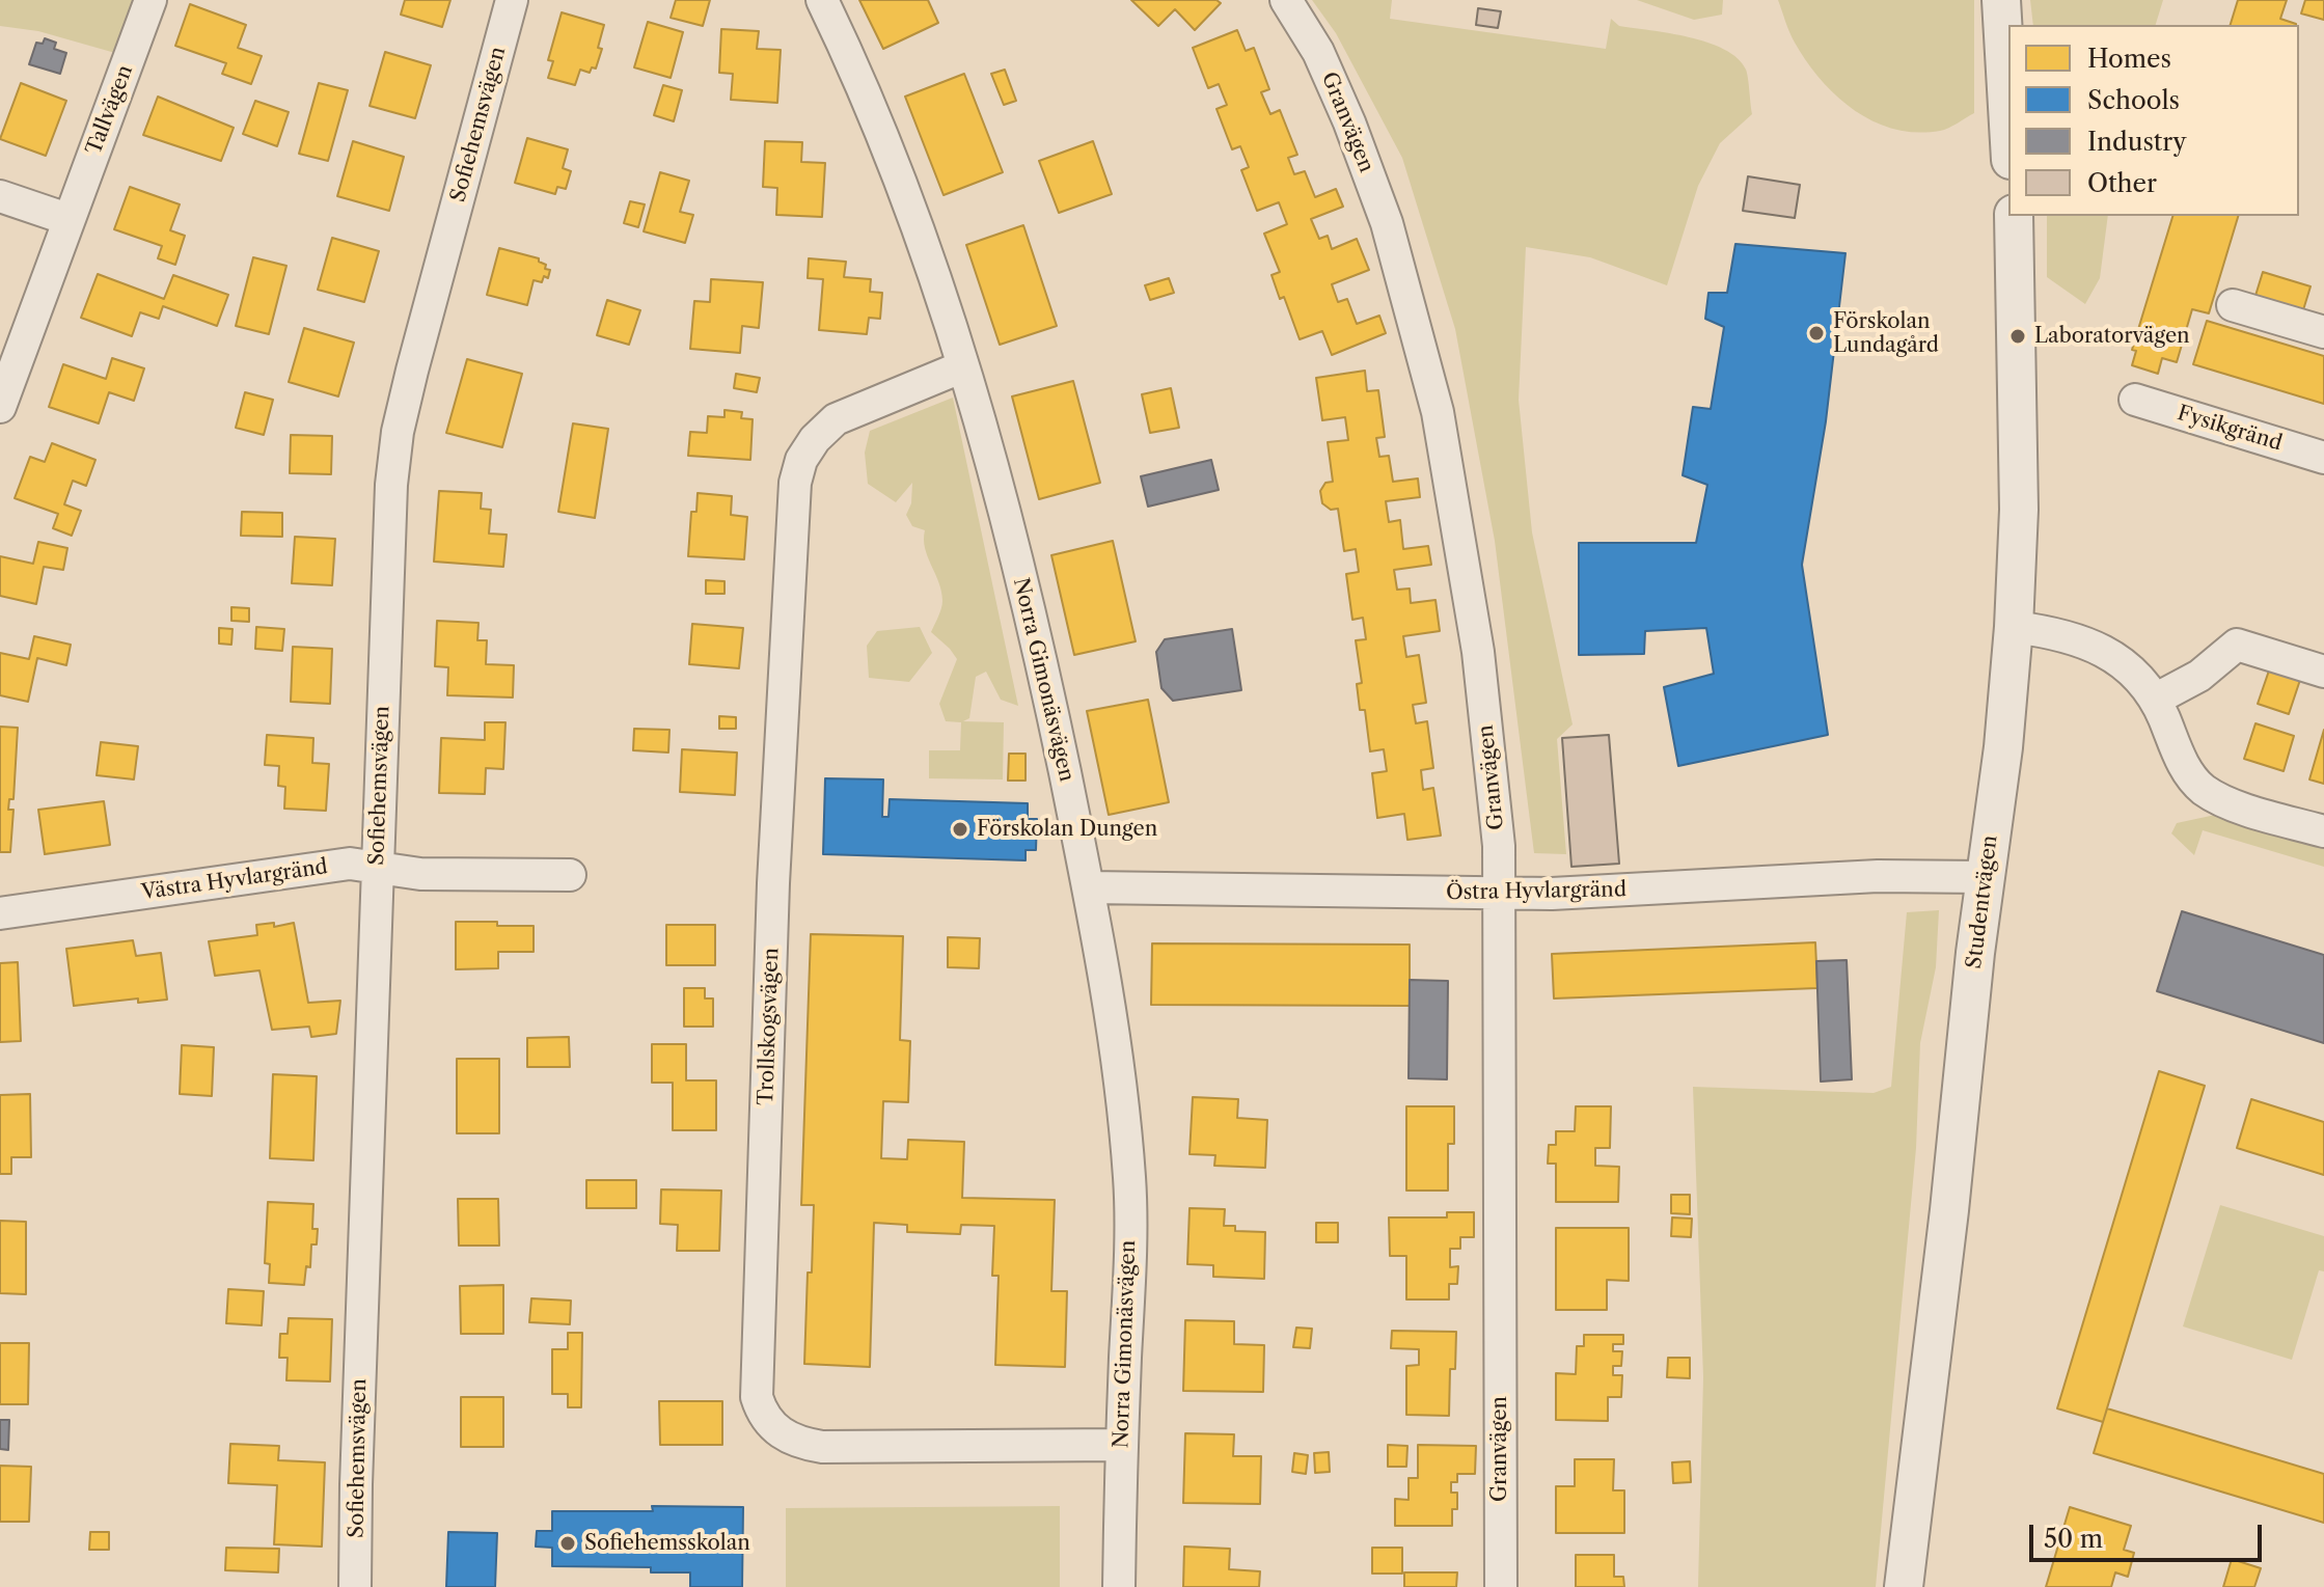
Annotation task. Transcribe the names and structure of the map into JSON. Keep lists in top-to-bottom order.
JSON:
{
  "streets": {
    "street": [
      "Tallvägen",
      "Granvägen",
      "Sofiehemsvägen",
      "Fysikgränd",
      "Norra Gimonäsvägen",
      "Västra Hyvlargränd",
      "Östra Hyvlargränd",
      "Studentvägen",
      "Trollskogsvägen"
    ]
  },
  "crossings": [
    ["Granvägen", "Östra Hyvlargränd"],
    ["Sofiehemsvägen", "Västra Hyvlargränd"],
    ["Norra Gimonäsvägen", "Östra Hyvlargränd"],
    ["Norra Gimonäsvägen", "Trollskogsvägen"],
    ["Östra Hyvlargränd", "Studentvägen"]
  ],
  "places": [
    "Förskolan Lundagård",
    "Laboratorvägen",
    "Förskolan Dungen",
    "Sofiehemsskolan"
  ],
  "legend": [
    "Homes",
    "Schools",
    "Industry",
    "Other"
  ],
  "scale_bar": "50 m"
}
